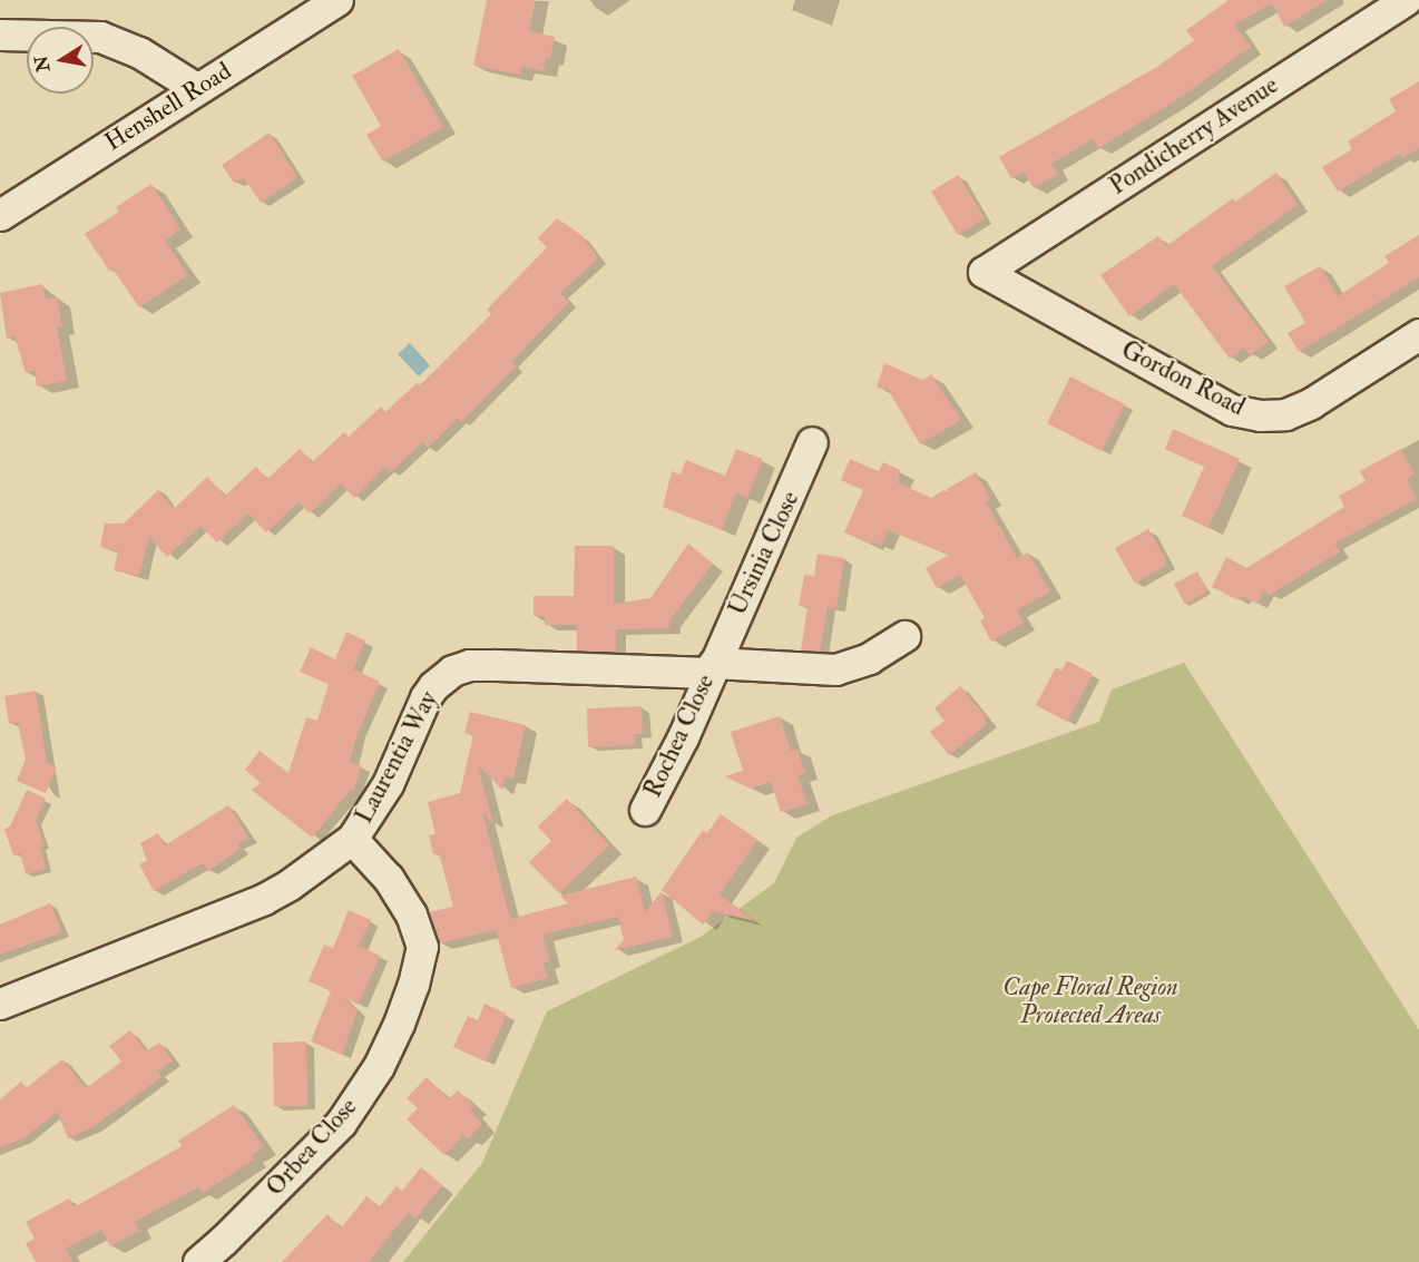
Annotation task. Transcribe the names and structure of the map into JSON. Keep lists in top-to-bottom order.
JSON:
{
  "streets": {
    "street": [
      "Henshell Road",
      "Pondicherry Avenue",
      "Gordon Road",
      "Ursinia Close",
      "Rochea Close",
      "Laurentia Way",
      "Orbea Close"
    ]
  },
  "crossings": [
    ["Pondicherry Avenue", "Gordon Road"],
    ["Ursinia Close", "Rochea Close"],
    ["Ursinia Close", "Laurentia Way"],
    ["Rochea Close", "Laurentia Way"],
    ["Laurentia Way", "Orbea Close"]
  ],
  "parks": ["Cape Floral Region Protected Areas"],
  "north": "left"
}
